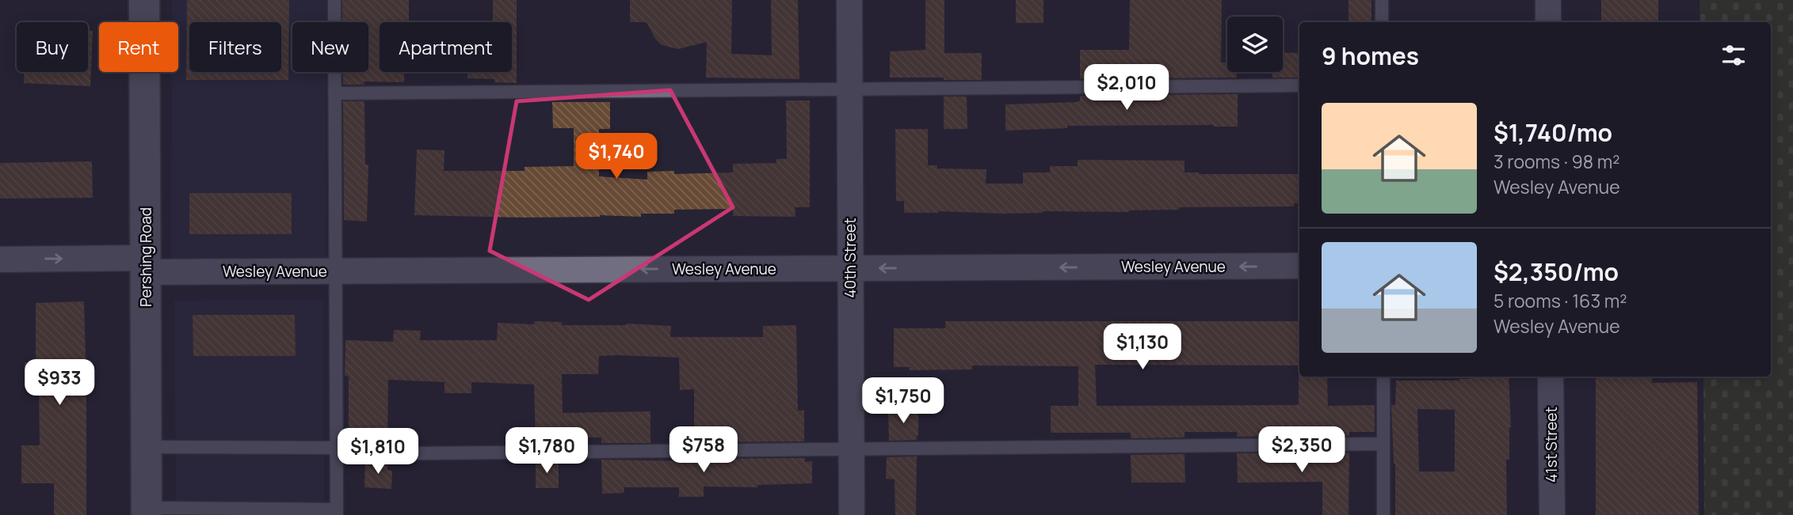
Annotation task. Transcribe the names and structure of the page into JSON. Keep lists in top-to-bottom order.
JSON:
{
  "streets": {
    "main road": ["Pershing Road"],
    "street": ["40th Street", "Wesley Avenue", "41st Street"]
  },
  "crossings": [
    ["Pershing Road", "Wesley Avenue"],
    ["40th Street", "Wesley Avenue"]
  ],
  "page": {
    "chip": [
      "Buy",
      "Rent",
      "Filters",
      "New",
      "Apartment"
    ],
    "heading": "9 homes",
    "price": [
      "$2,010",
      "$1,740",
      "$1,130",
      "$933",
      "$1,750",
      "$758",
      "$2,350",
      "$1,780",
      "$1,810"
    ],
    "list": [
      {
        "name": "$1,740/mo",
        "note": "3 rooms · 98 m² · Wesley Avenue"
      },
      {
        "name": "$2,350/mo",
        "note": "5 rooms · 163 m² · Wesley Avenue"
      }
    ]
  }
}
